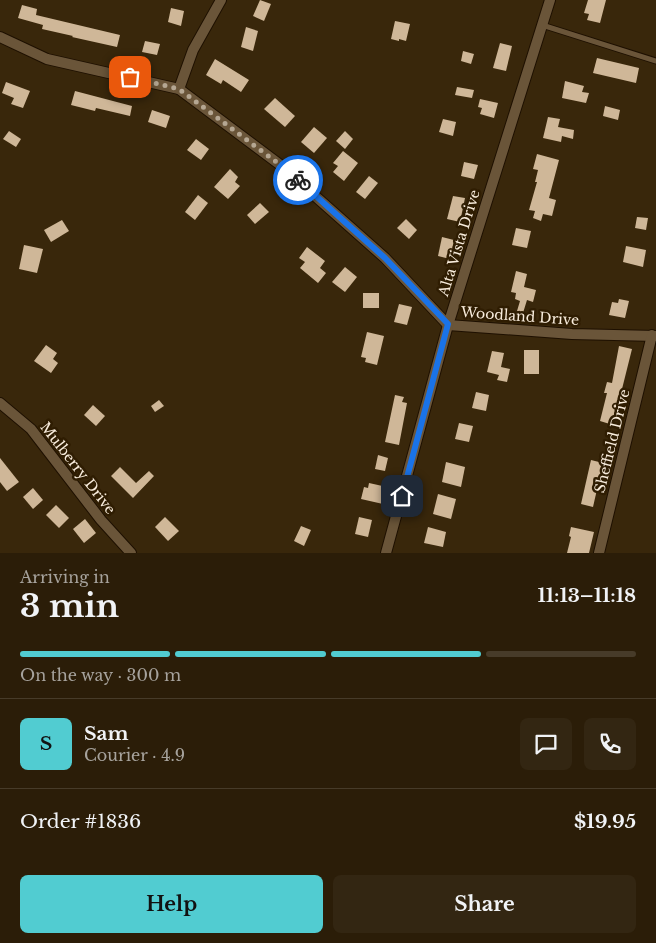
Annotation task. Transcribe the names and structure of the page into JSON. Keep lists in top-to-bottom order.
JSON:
{
  "streets": {
    "street": [
      "Alta Vista Drive",
      "Woodland Drive",
      "Sheffield Drive",
      "Mulberry Drive"
    ]
  },
  "crossings": [
    ["Alta Vista Drive", "Woodland Drive"],
    ["Woodland Drive", "Sheffield Drive"]
  ],
  "page": {
    "heading": ["3 min", "Arriving in", "11:13–11:18"],
    "panel": [
      "Sam",
      "Courier · 4.9",
      "Order #1836",
      "$19.95"
    ],
    "bar": "On the way · 300 m",
    "round": "S",
    "buttons": ["Help", "Share"]
  }
}
